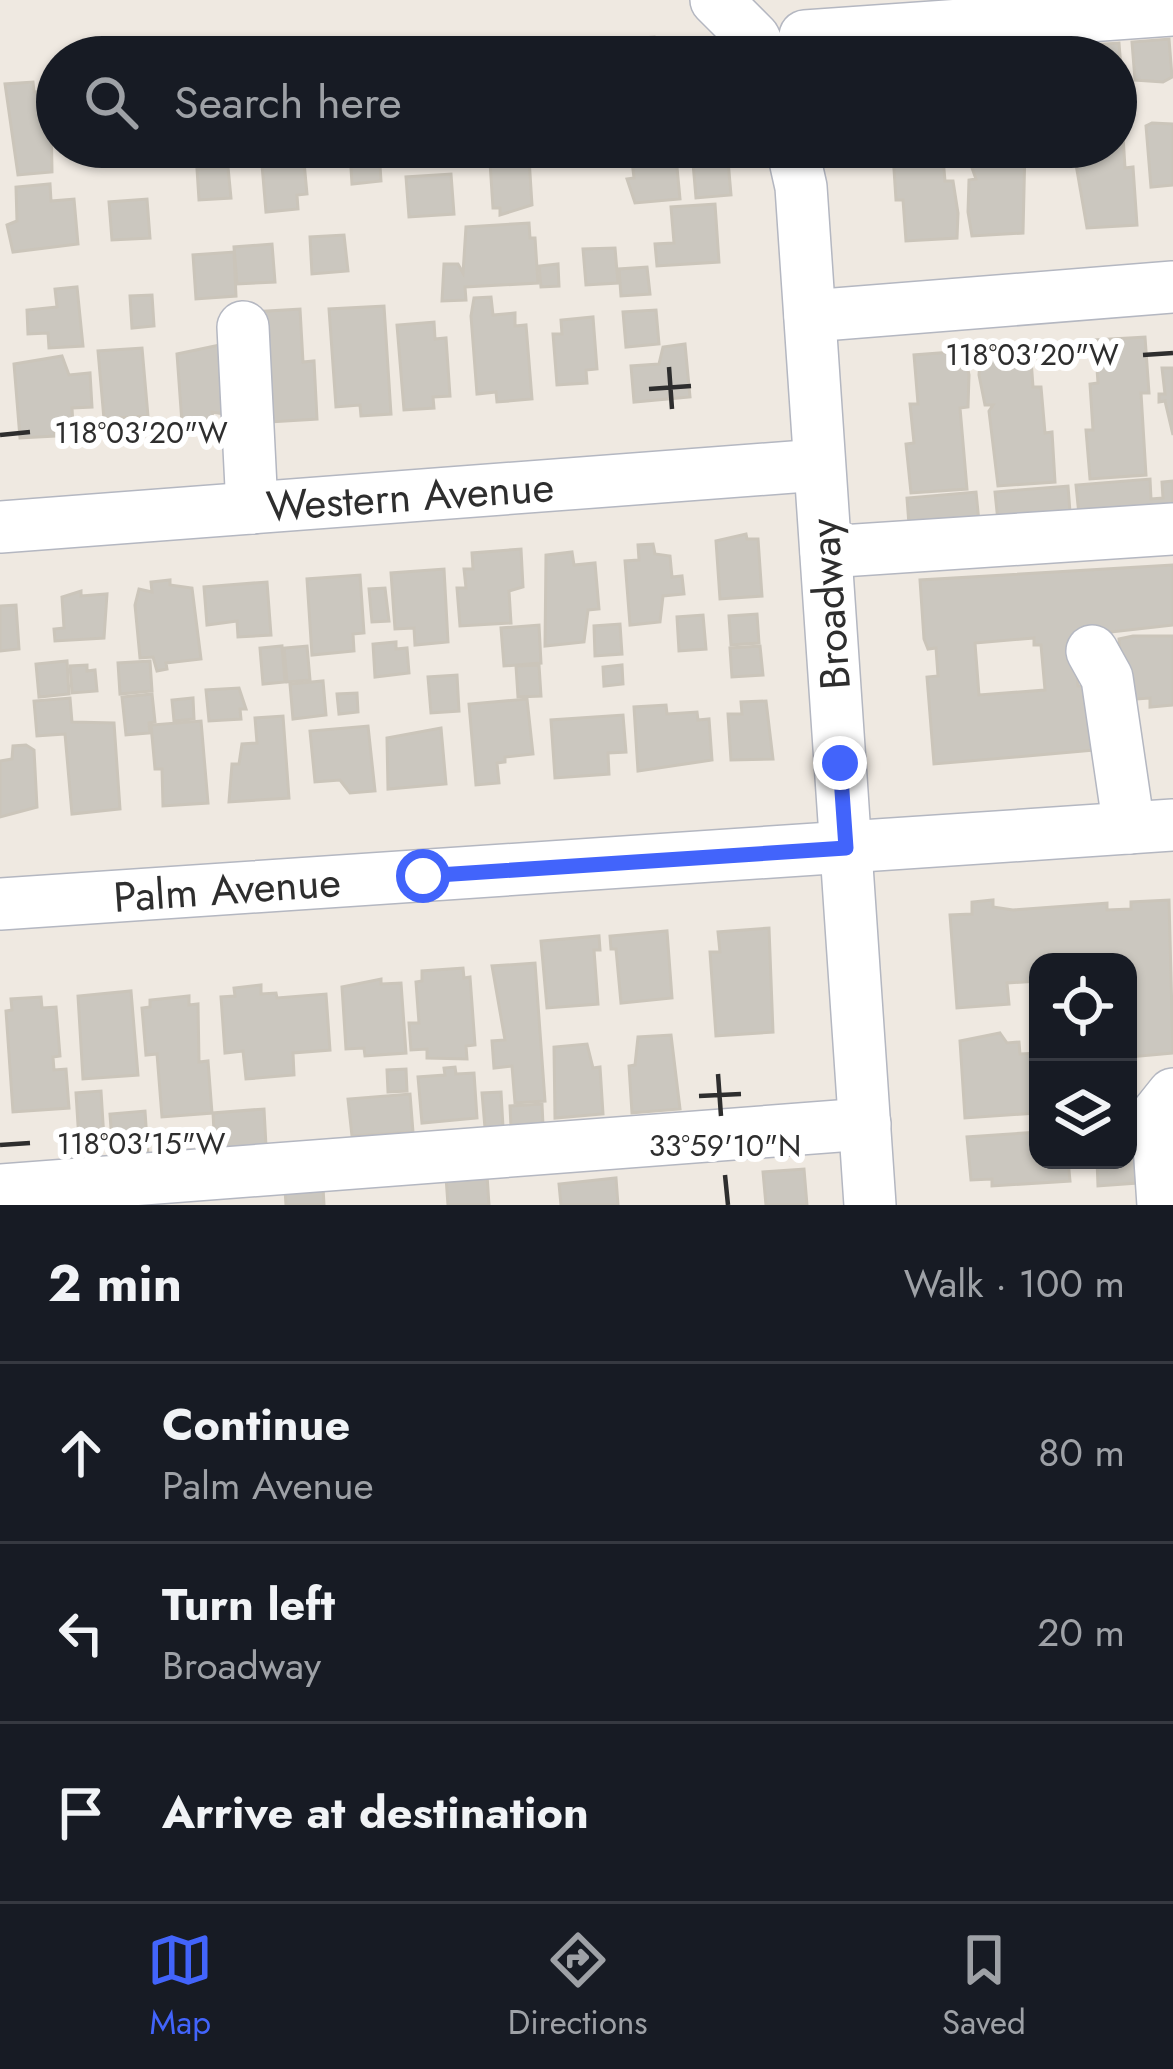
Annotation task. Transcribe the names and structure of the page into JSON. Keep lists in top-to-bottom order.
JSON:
{
  "streets": {
    "street": ["Western Avenue", "Broadway", "Palm Avenue"]
  },
  "crossings": [
    ["Western Avenue", "Broadway"],
    ["Broadway", "Palm Avenue"]
  ],
  "page": {
    "search": "Search here",
    "heading": ["2 min", "Walk · 100 m"],
    "list": [
      ["Continue", "Palm Avenue", "80 m"],
      ["Turn left", "Broadway", "20 m"],
      "Arrive at destination"
    ],
    "nav": ["Map", "Directions", "Saved"]
  },
  "coordinates": ["118°03'20\"W", "118°03'15\"W", "33°59'10\"N"]
}
